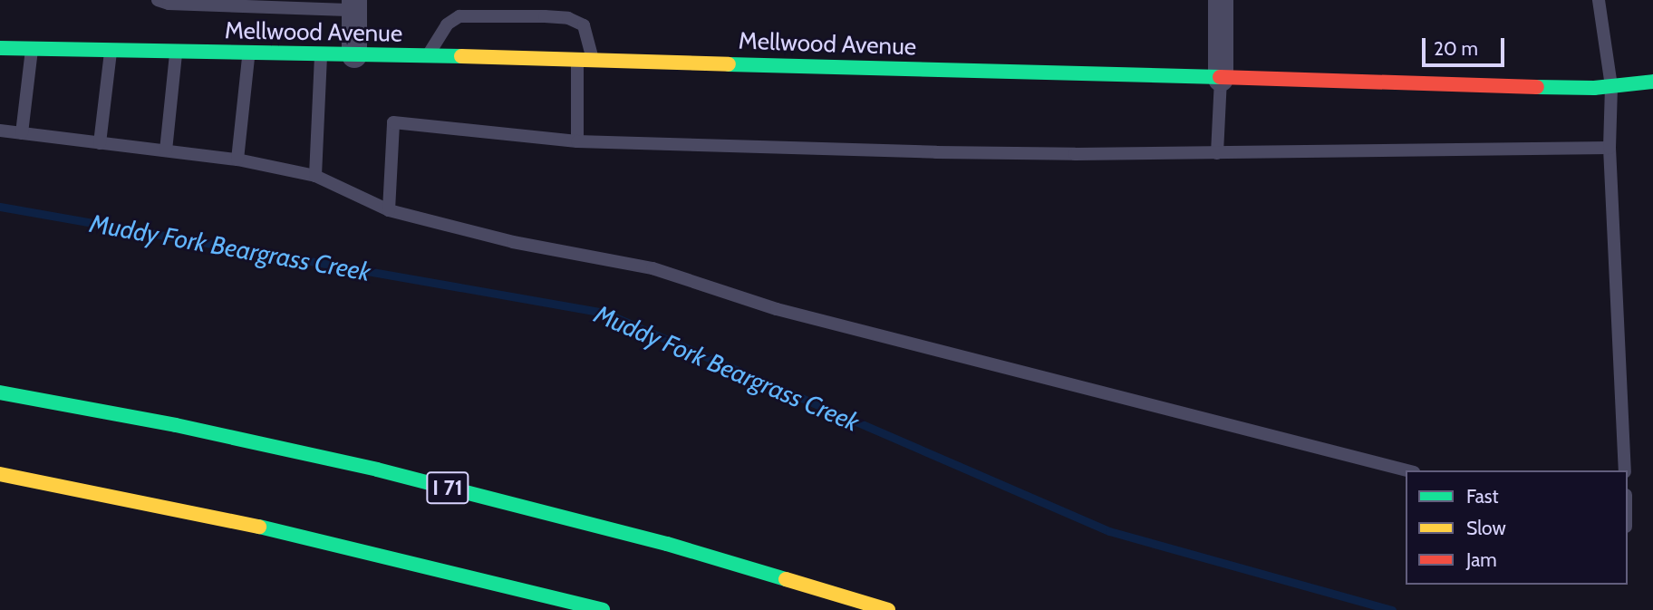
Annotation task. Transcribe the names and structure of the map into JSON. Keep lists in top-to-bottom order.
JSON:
{
  "streets": {
    "main road": ["Mellwood Avenue", "I 71"]
  },
  "water": ["Muddy Fork Beargrass Creek"],
  "legend": ["Fast", "Slow", "Jam"],
  "scale_bar": "20 m"
}
